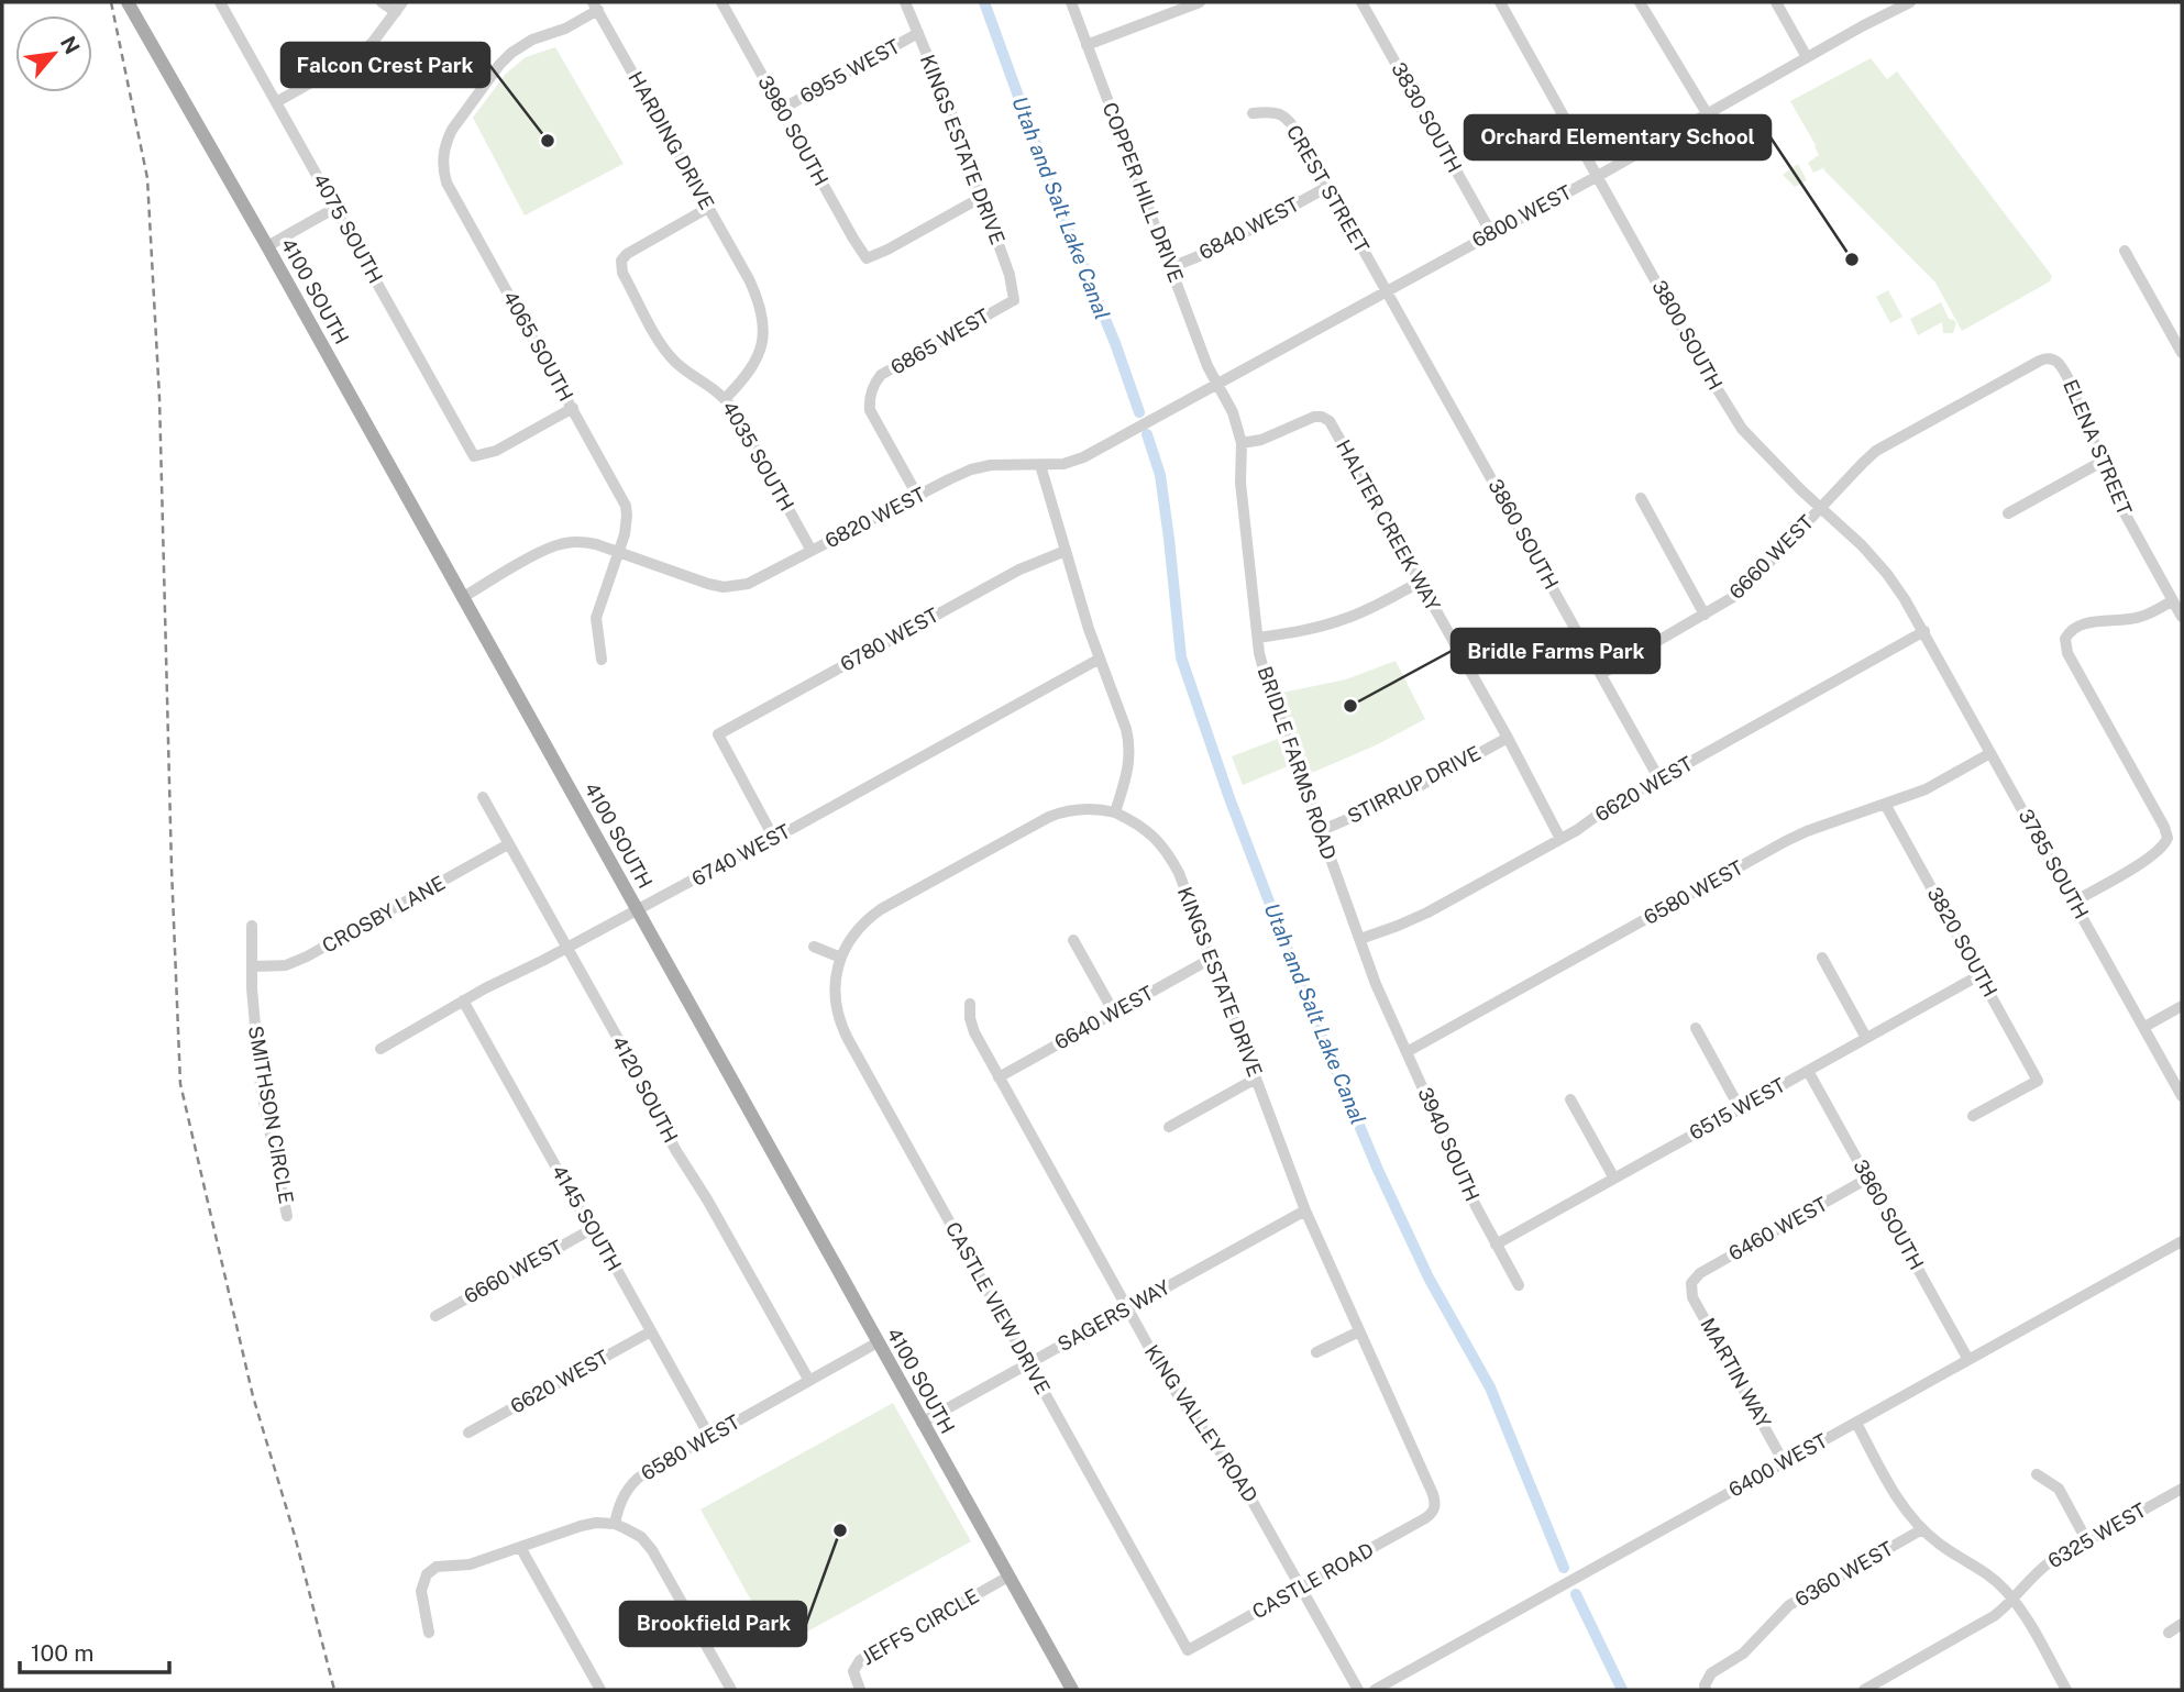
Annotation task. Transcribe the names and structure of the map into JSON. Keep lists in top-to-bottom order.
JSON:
{
  "streets": {
    "main road": ["4100 SOUTH"],
    "street": [
      "6955 WEST",
      "3830 SOUTH",
      "3980 SOUTH",
      "HARDING DRIVE",
      "KINGS ESTATE DRIVE",
      "CREST STREET",
      "COPPER HILL DRIVE",
      "6800 WEST",
      "4075 SOUTH",
      "6840 WEST",
      "3800 SOUTH",
      "6865 WEST",
      "4065 SOUTH",
      "ELENA STREET",
      "4035 SOUTH",
      "6820 WEST",
      "HALTER CREEK WAY",
      "3860 SOUTH",
      "6660 WEST",
      "6780 WEST",
      "BRIDLE FARMS ROAD",
      "STIRRUP DRIVE",
      "6620 WEST",
      "6740 WEST",
      "3785 SOUTH",
      "6580 WEST",
      "CROSBY LANE",
      "3820 SOUTH",
      "6640 WEST",
      "4120 SOUTH",
      "6515 WEST",
      "SMITHSON CIRCLE",
      "3940 SOUTH",
      "4145 SOUTH",
      "6460 WEST",
      "CASTLE VIEW DRIVE",
      "SAGERS WAY",
      "MARTIN WAY",
      "KING VALLEY ROAD",
      "6400 WEST",
      "6325 WEST",
      "6360 WEST",
      "CASTLE ROAD",
      "JEFFS CIRCLE"
    ]
  },
  "crossings": [
    ["6955 WEST", "3980 SOUTH"],
    ["6955 WEST", "KINGS ESTATE DRIVE"],
    ["3830 SOUTH", "6800 WEST"],
    ["3980 SOUTH", "KINGS ESTATE DRIVE"],
    ["HARDING DRIVE", "4065 SOUTH"],
    ["HARDING DRIVE", "4035 SOUTH"],
    ["KINGS ESTATE DRIVE", "6865 WEST"],
    ["KINGS ESTATE DRIVE", "6640 WEST"],
    ["KINGS ESTATE DRIVE", "CASTLE VIEW DRIVE"],
    ["KINGS ESTATE DRIVE", "SAGERS WAY"],
    ["KINGS ESTATE DRIVE", "CASTLE ROAD"],
    ["CREST STREET", "6800 WEST"],
    ["CREST STREET", "6840 WEST"],
    ["CREST STREET", "3860 SOUTH"],
    ["COPPER HILL DRIVE", "6800 WEST"],
    ["COPPER HILL DRIVE", "6840 WEST"],
    ["COPPER HILL DRIVE", "BRIDLE FARMS ROAD"],
    ["6800 WEST", "3800 SOUTH"],
    ["6800 WEST", "6820 WEST"],
    ["6800 WEST", "3860 SOUTH"],
    ["6800 WEST", "BRIDLE FARMS ROAD"],
    ["4075 SOUTH", "4065 SOUTH"],
    ["4100 SOUTH", "6740 WEST"],
    ["4100 SOUTH", "6580 WEST"],
    ["4100 SOUTH", "SAGERS WAY"],
    ["4100 SOUTH", "JEFFS CIRCLE"],
    ["3800 SOUTH", "6660 WEST"],
    ["3800 SOUTH", "6620 WEST"],
    ["3800 SOUTH", "3785 SOUTH"],
    ["6865 WEST", "6820 WEST"],
    ["4065 SOUTH", "6820 WEST"],
    ["ELENA STREET", "6660 WEST"],
    ["4035 SOUTH", "6820 WEST"],
    ["HALTER CREEK WAY", "BRIDLE FARMS ROAD"],
    ["HALTER CREEK WAY", "STIRRUP DRIVE"],
    ["HALTER CREEK WAY", "6620 WEST"],
    ["3860 SOUTH", "6660 WEST"],
    ["3860 SOUTH", "6620 WEST"],
    ["3860 SOUTH", "6515 WEST"],
    ["3860 SOUTH", "6460 WEST"],
    ["3860 SOUTH", "6400 WEST"],
    ["6660 WEST", "4145 SOUTH"],
    ["6780 WEST", "6740 WEST"],
    ["BRIDLE FARMS ROAD", "STIRRUP DRIVE"],
    ["BRIDLE FARMS ROAD", "6620 WEST"],
    ["BRIDLE FARMS ROAD", "3940 SOUTH"],
    ["6620 WEST", "3785 SOUTH"],
    ["6620 WEST", "4145 SOUTH"],
    ["6740 WEST", "4120 SOUTH"],
    ["6740 WEST", "4145 SOUTH"],
    ["3785 SOUTH", "6580 WEST"],
    ["6580 WEST", "3820 SOUTH"],
    ["6580 WEST", "4120 SOUTH"],
    ["6580 WEST", "3940 SOUTH"],
    ["6580 WEST", "4145 SOUTH"],
    ["CROSBY LANE", "4120 SOUTH"],
    ["CROSBY LANE", "SMITHSON CIRCLE"],
    ["3820 SOUTH", "6515 WEST"],
    ["6640 WEST", "KING VALLEY ROAD"],
    ["6515 WEST", "3940 SOUTH"],
    ["6460 WEST", "MARTIN WAY"],
    ["CASTLE VIEW DRIVE", "SAGERS WAY"],
    ["CASTLE VIEW DRIVE", "CASTLE ROAD"],
    ["SAGERS WAY", "KING VALLEY ROAD"],
    ["MARTIN WAY", "6400 WEST"],
    ["KING VALLEY ROAD", "CASTLE ROAD"]
  ],
  "water": ["Utah and Salt Lake Canal"],
  "places": [
    "Falcon Crest Park",
    "Orchard Elementary School",
    "Bridle Farms Park",
    "Brookfield Park"
  ],
  "scale_bar": "100 m",
  "north": "top right"
}
